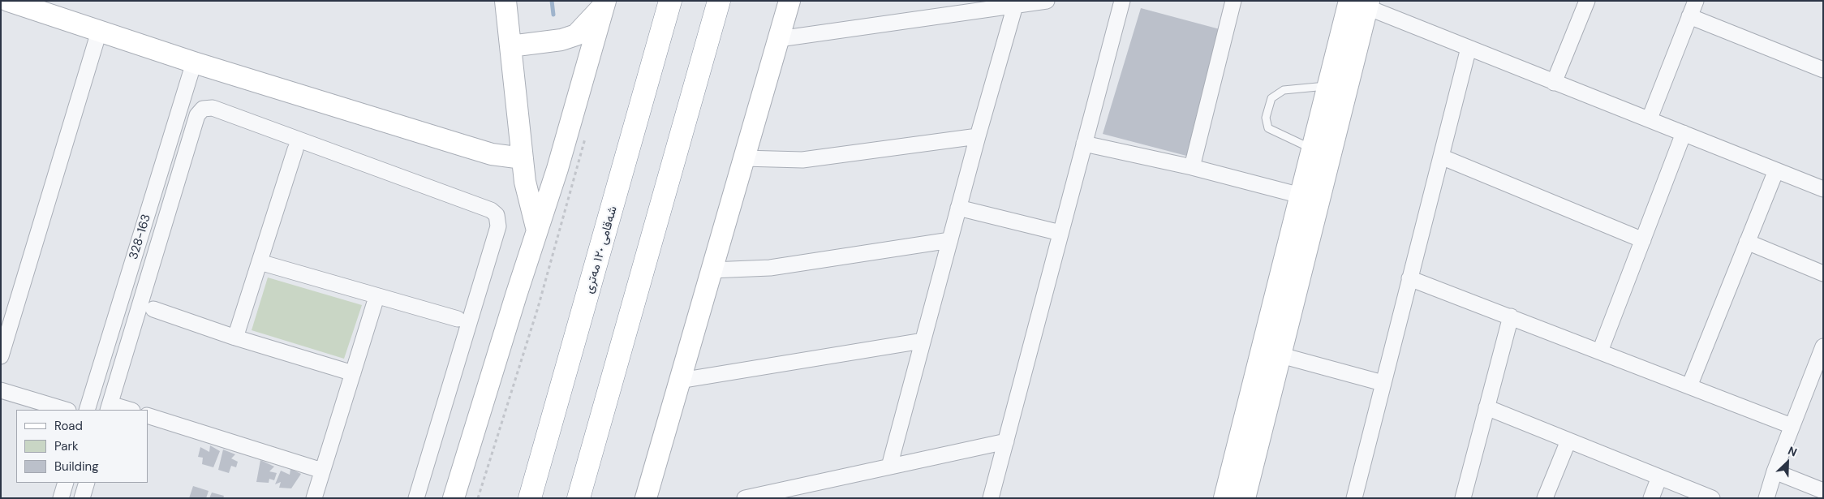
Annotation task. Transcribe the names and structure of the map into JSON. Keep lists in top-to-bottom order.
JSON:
{
  "streets": {
    "highway": ["شەقامی ١٢٠ مەتری"],
    "street": ["328-163"]
  },
  "legend": ["Road", "Park", "Building"],
  "north": "top right"
}
